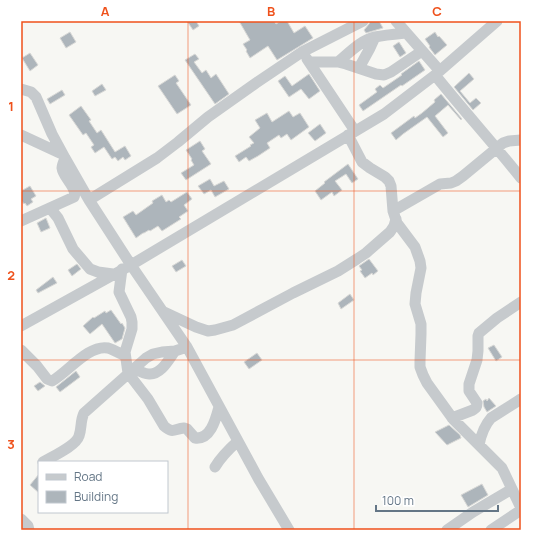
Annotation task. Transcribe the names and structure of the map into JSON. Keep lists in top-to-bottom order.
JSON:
{
  "legend": ["Road", "Building"],
  "scale_bar": "100 m",
  "grid": {
    "columns": ["A", "B", "C"],
    "rows": ["1", "2", "3"]
  }
}
